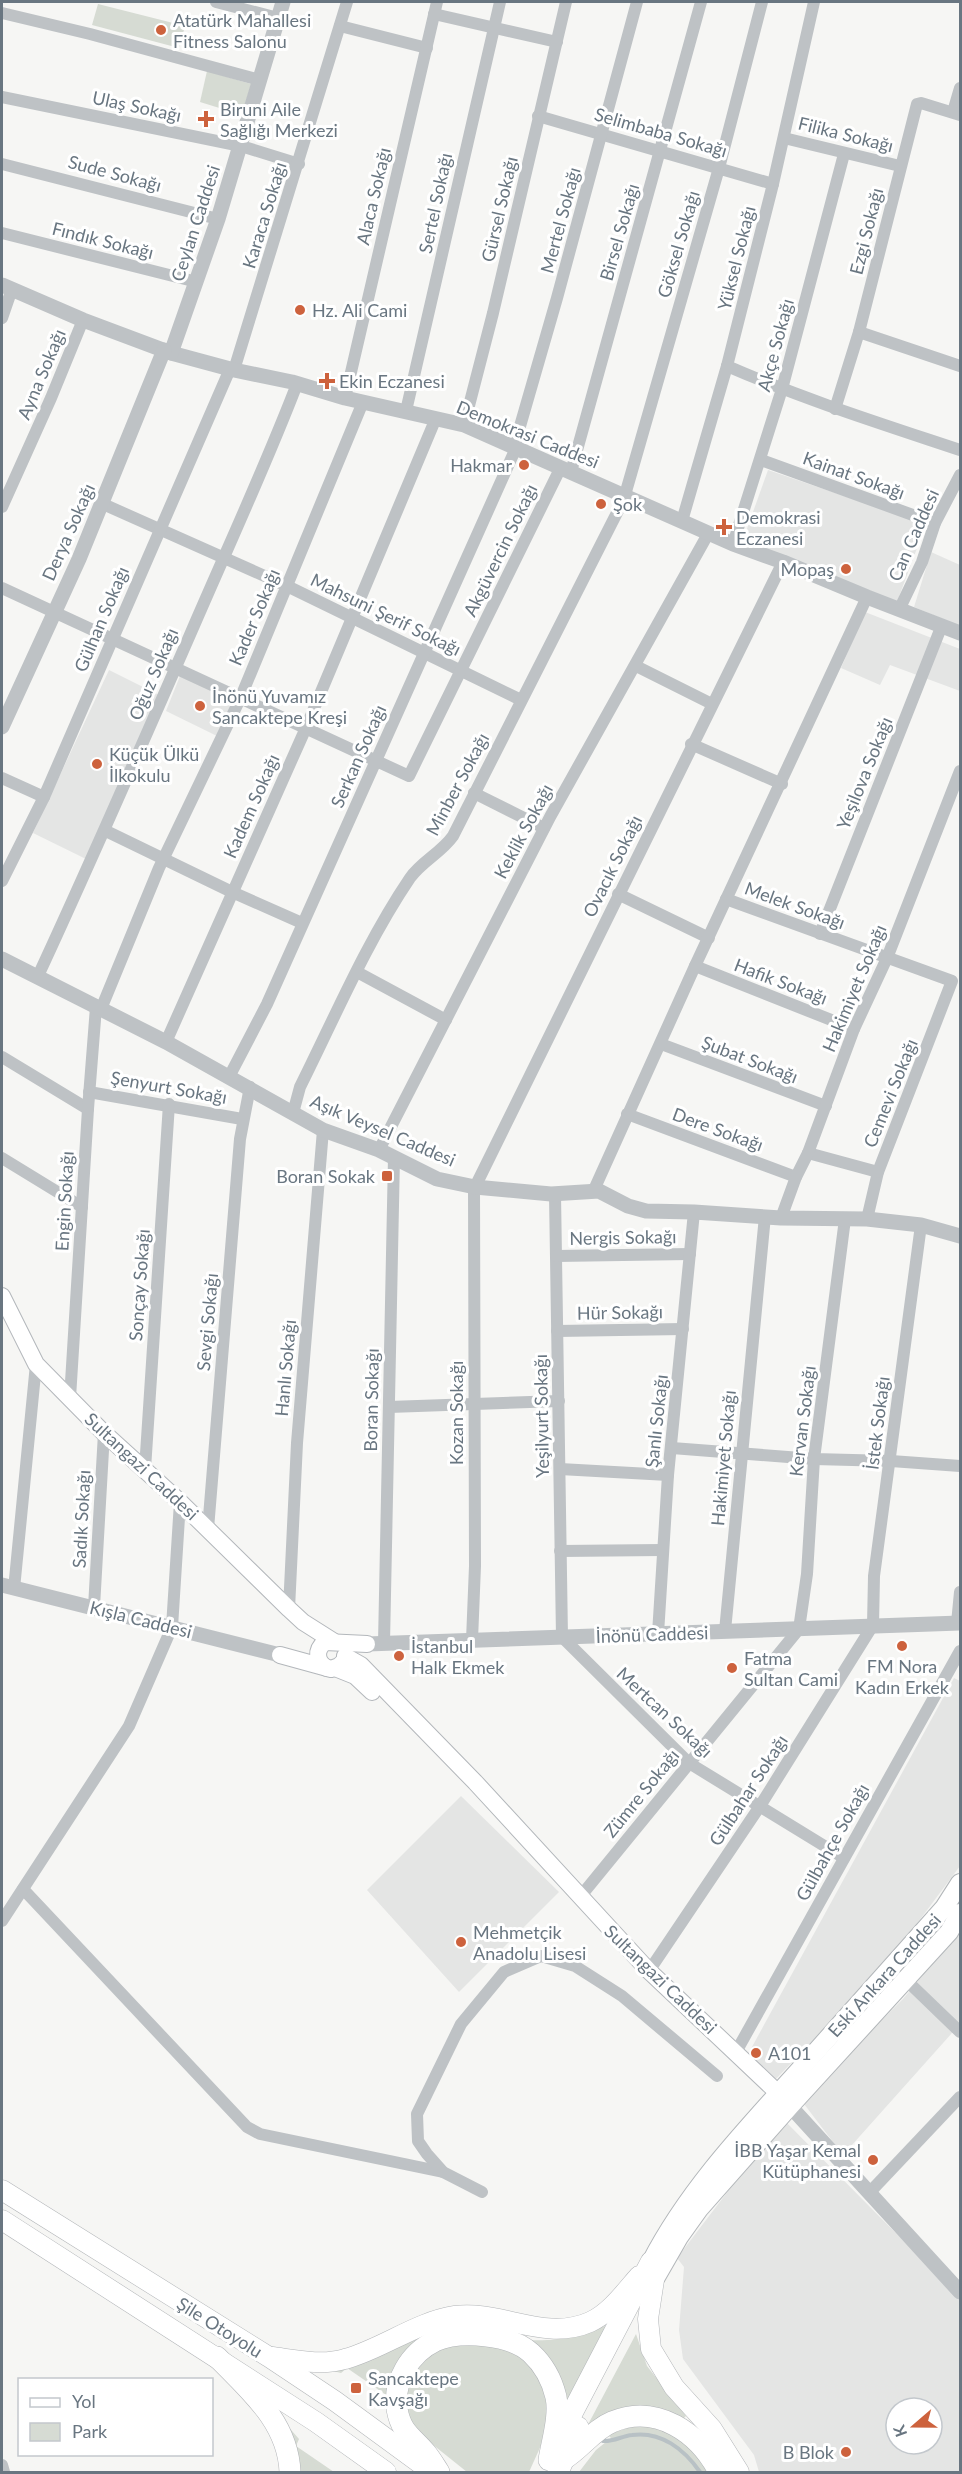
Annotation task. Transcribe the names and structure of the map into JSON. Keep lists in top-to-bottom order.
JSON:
{
  "streets": {
    "highway": ["Şile Otoyolu"],
    "main road": ["Sultangazi Caddesi", "Kışla Caddesi", "Eski Ankara Caddesi"],
    "street": [
      "Ulaş Sokağı",
      "Selimbaba Sokağı",
      "Filika Sokağı",
      "Sude Sokağı",
      "Alaca Sokağı",
      "Sertel Sokağı",
      "Gürsel Sokağı",
      "Karaca Sokağı",
      "Mertel Sokağı",
      "Ceylan Caddesi",
      "Ezgi Sokağı",
      "Birsel Sokağı",
      "Fındık Sokağı",
      "Göksel Sokağı",
      "Yüksel Sokağı",
      "Akçe Sokağı",
      "Ayna Sokağı",
      "Demokrasi Caddesi",
      "Kainat Sokağı",
      "Derya Sokağı",
      "Can Caddesi",
      "Akgüvercin Sokağı",
      "Mahsuni Şerif Sokağı",
      "Kader Sokağı",
      "Gülhan Sokağı",
      "Oğuz Sokağı",
      "Serkan Sokağı",
      "Yeşilova Sokağı",
      "Minber Sokağı",
      "Kadem Sokağı",
      "Keklik Sokağı",
      "Ovacık Sokağı",
      "Melek Sokağı",
      "Hafik Sokağı",
      "Hakimiyet Sokağı",
      "Şubat Sokağı",
      "Şenyurt Sokağı",
      "Cemevi Sokağı",
      "Dere Sokağı",
      "Aşık Veysel Caddesi",
      "Engin Sokağı",
      "Nergis Sokağı",
      "Sonçay Sokağı",
      "Hür Sokağı",
      "Sevgi Sokağı",
      "Hanlı Sokağı",
      "Boran Sokağı",
      "Kozan Sokağı",
      "Yeşilyurt Sokağı",
      "Şanlı Sokağı",
      "Kervan Sokağı",
      "İstek Sokağı",
      "Sadık Sokağı",
      "İnönü Caddesi",
      "Mertcan Sokağı",
      "Gülbahar Sokağı",
      "Zümre Sokağı",
      "Gülbahçe Sokağı"
    ]
  },
  "crossings": [
    ["Ulaş Sokağı", "Karaca Sokağı"],
    ["Ulaş Sokağı", "Ceylan Caddesi"],
    ["Selimbaba Sokağı", "Gürsel Sokağı"],
    ["Selimbaba Sokağı", "Mertel Sokağı"],
    ["Selimbaba Sokağı", "Birsel Sokağı"],
    ["Selimbaba Sokağı", "Göksel Sokağı"],
    ["Selimbaba Sokağı", "Yüksel Sokağı"],
    ["Filika Sokağı", "Ezgi Sokağı"],
    ["Filika Sokağı", "Yüksel Sokağı"],
    ["Filika Sokağı", "Akçe Sokağı"],
    ["Sude Sokağı", "Ceylan Caddesi"],
    ["Alaca Sokağı", "Demokrasi Caddesi"],
    ["Sertel Sokağı", "Demokrasi Caddesi"],
    ["Gürsel Sokağı", "Demokrasi Caddesi"],
    ["Karaca Sokağı", "Demokrasi Caddesi"],
    ["Karaca Sokağı", "Gülhan Sokağı"],
    ["Mertel Sokağı", "Demokrasi Caddesi"],
    ["Mertel Sokağı", "Serkan Sokağı"],
    ["Ceylan Caddesi", "Fındık Sokağı"],
    ["Ceylan Caddesi", "Demokrasi Caddesi"],
    ["Ceylan Caddesi", "Derya Sokağı"],
    ["Birsel Sokağı", "Demokrasi Caddesi"],
    ["Birsel Sokağı", "Akgüvercin Sokağı"],
    ["Göksel Sokağı", "Demokrasi Caddesi"],
    ["Göksel Sokağı", "Minber Sokağı"],
    ["Yüksel Sokağı", "Demokrasi Caddesi"],
    ["Akçe Sokağı", "Demokrasi Caddesi"],
    ["Akçe Sokağı", "Kainat Sokağı"],
    ["Ayna Sokağı", "Demokrasi Caddesi"],
    ["Demokrasi Caddesi", "Derya Sokağı"],
    ["Demokrasi Caddesi", "Can Caddesi"],
    ["Demokrasi Caddesi", "Akgüvercin Sokağı"],
    ["Demokrasi Caddesi", "Kader Sokağı"],
    ["Demokrasi Caddesi", "Gülhan Sokağı"],
    ["Demokrasi Caddesi", "Serkan Sokağı"],
    ["Demokrasi Caddesi", "Yeşilova Sokağı"],
    ["Demokrasi Caddesi", "Minber Sokağı"],
    ["Demokrasi Caddesi", "Kadem Sokağı"],
    ["Demokrasi Caddesi", "Keklik Sokağı"],
    ["Demokrasi Caddesi", "Ovacık Sokağı"],
    ["Kainat Sokağı", "Can Caddesi"],
    ["Derya Sokağı", "Mahsuni Şerif Sokağı"],
    ["Akgüvercin Sokağı", "Mahsuni Şerif Sokağı"],
    ["Akgüvercin Sokağı", "Serkan Sokağı"],
    ["Mahsuni Şerif Sokağı", "Kader Sokağı"],
    ["Mahsuni Şerif Sokağı", "Gülhan Sokağı"],
    ["Mahsuni Şerif Sokağı", "Oğuz Sokağı"],
    ["Mahsuni Şerif Sokağı", "Serkan Sokağı"],
    ["Mahsuni Şerif Sokağı", "Minber Sokağı"],
    ["Mahsuni Şerif Sokağı", "Kadem Sokağı"],
    ["Kader Sokağı", "Aşık Veysel Caddesi"],
    ["Kader Sokağı", "Engin Sokağı"],
    ["Oğuz Sokağı", "Aşık Veysel Caddesi"],
    ["Serkan Sokağı", "Aşık Veysel Caddesi"],
    ["Yeşilova Sokağı", "Melek Sokağı"],
    ["Minber Sokağı", "Aşık Veysel Caddesi"],
    ["Kadem Sokağı", "Aşık Veysel Caddesi"],
    ["Keklik Sokağı", "Aşık Veysel Caddesi"],
    ["Ovacık Sokağı", "Aşık Veysel Caddesi"],
    ["Ovacık Sokağı", "Kozan Sokağı"],
    ["Melek Sokağı", "Hakimiyet Sokağı"],
    ["Melek Sokağı", "Cemevi Sokağı"],
    ["Hafik Sokağı", "Hakimiyet Sokağı"],
    ["Hakimiyet Sokağı", "Şubat Sokağı"],
    ["Hakimiyet Sokağı", "Dere Sokağı"],
    ["Hakimiyet Sokağı", "Aşık Veysel Caddesi"],
    ["Hakimiyet Sokağı", "İnönü Caddesi"],
    ["Şenyurt Sokağı", "Engin Sokağı"],
    ["Şenyurt Sokağı", "Sonçay Sokağı"],
    ["Şenyurt Sokağı", "Sevgi Sokağı"],
    ["Cemevi Sokağı", "Aşık Veysel Caddesi"],
    ["Aşık Veysel Caddesi", "Engin Sokağı"],
    ["Aşık Veysel Caddesi", "Sevgi Sokağı"],
    ["Aşık Veysel Caddesi", "Hanlı Sokağı"],
    ["Aşık Veysel Caddesi", "Boran Sokağı"],
    ["Aşık Veysel Caddesi", "Kozan Sokağı"],
    ["Aşık Veysel Caddesi", "Yeşilyurt Sokağı"],
    ["Aşık Veysel Caddesi", "Şanlı Sokağı"],
    ["Aşık Veysel Caddesi", "Kervan Sokağı"],
    ["Aşık Veysel Caddesi", "İstek Sokağı"],
    ["Engin Sokağı", "Sultangazi Caddesi"],
    ["Nergis Sokağı", "Yeşilyurt Sokağı"],
    ["Nergis Sokağı", "Şanlı Sokağı"],
    ["Sonçay Sokağı", "Sultangazi Caddesi"],
    ["Hür Sokağı", "Yeşilyurt Sokağı"],
    ["Hür Sokağı", "Şanlı Sokağı"],
    ["Sevgi Sokağı", "Sultangazi Caddesi"],
    ["Hanlı Sokağı", "Sultangazi Caddesi"],
    ["Boran Sokağı", "İnönü Caddesi"],
    ["Kozan Sokağı", "İnönü Caddesi"],
    ["Yeşilyurt Sokağı", "İnönü Caddesi"],
    ["Yeşilyurt Sokağı", "Mertcan Sokağı"],
    ["Şanlı Sokağı", "İnönü Caddesi"],
    ["Kervan Sokağı", "İnönü Caddesi"],
    ["Kervan Sokağı", "Zümre Sokağı"],
    ["İstek Sokağı", "İnönü Caddesi"],
    ["İstek Sokağı", "Gülbahar Sokağı"],
    ["Sultangazi Caddesi", "Sadık Sokağı"],
    ["Sultangazi Caddesi", "Kışla Caddesi"],
    ["Sultangazi Caddesi", "Gülbahar Sokağı"],
    ["Sultangazi Caddesi", "Zümre Sokağı"],
    ["Sultangazi Caddesi", "Gülbahçe Sokağı"],
    ["Sultangazi Caddesi", "Eski Ankara Caddesi"],
    ["Sadık Sokağı", "Kışla Caddesi"],
    ["İnönü Caddesi", "Mertcan Sokağı"],
    ["İnönü Caddesi", "Gülbahar Sokağı"],
    ["İnönü Caddesi", "Zümre Sokağı"],
    ["Mertcan Sokağı", "Gülbahar Sokağı"],
    ["Mertcan Sokağı", "Zümre Sokağı"],
    ["Mertcan Sokağı", "Gülbahçe Sokağı"]
  ],
  "places": {
    "other": [
      "Atatürk Mahallesi Fitness Salonu",
      "Hz. Ali Cami",
      "Hakmar",
      "Şok",
      "Mopaş",
      "İnönü Yuvamız Sancaktepe Kreşi",
      "Küçük Ülkü İlkokulu",
      "FM Nora Kadın Erkek",
      "İstanbul Halk Ekmek",
      "Fatma Sultan Cami",
      "Mehmetçik Anadolu Lisesi",
      "A101",
      "İBB Yaşar Kemal Kütüphanesi",
      "B Blok"
    ],
    "health": ["Biruni Aile Sağlığı Merkezi", "Ekin Eczanesi", "Demokrasi Eczanesi"],
    "transit": ["Boran Sokak", "Sancaktepe Kavşağı"]
  },
  "legend": ["Yol", "Park"],
  "north": "left"
}
